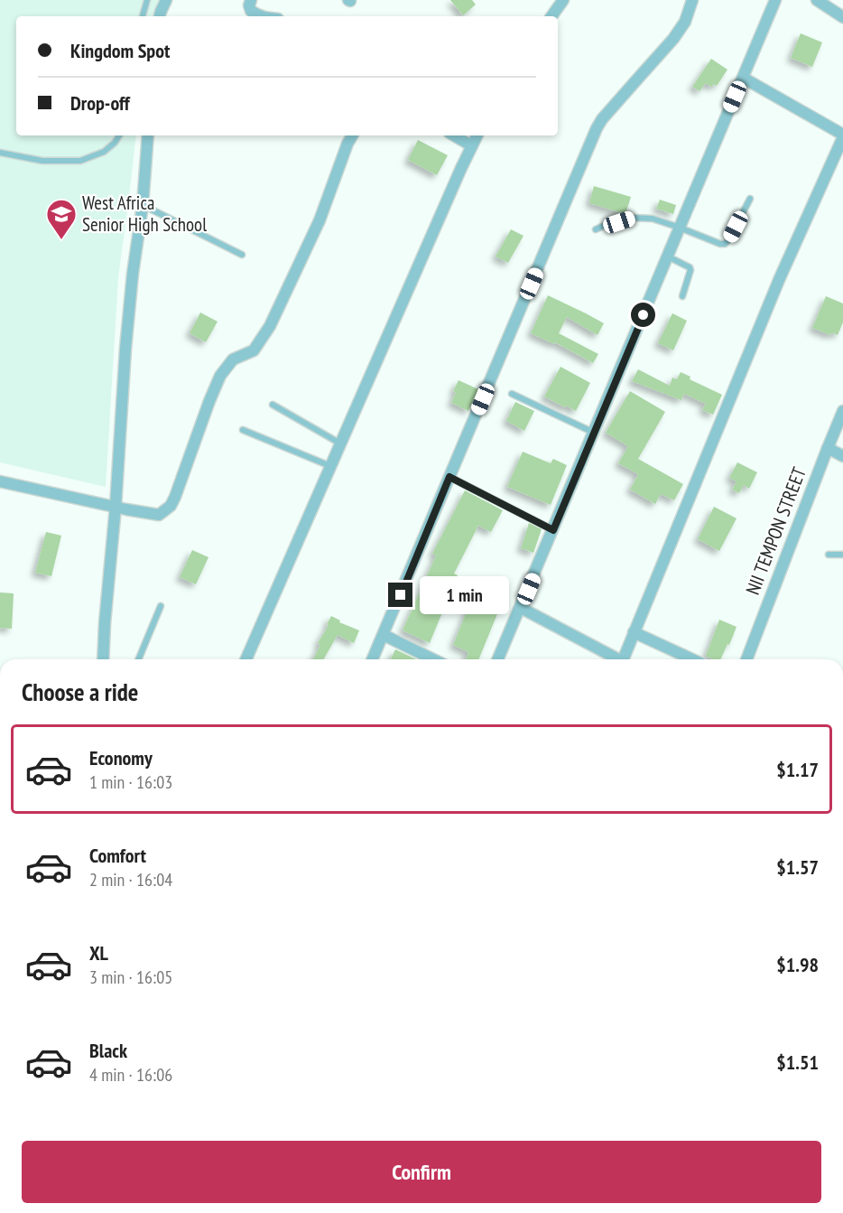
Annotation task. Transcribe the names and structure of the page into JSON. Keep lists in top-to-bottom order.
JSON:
{
  "streets": {
    "street": ["NII TEMPON STREET"]
  },
  "places": {
    "school or university": ["West Africa Senior High School"]
  },
  "page": {
    "banner": ["Kingdom Spot", "Drop-off"],
    "bubble": "1 min",
    "heading": "Choose a ride",
    "list": [
      {
        "name": "Economy",
        "note": "1 min · 16:03",
        "value": "$1.17"
      },
      {
        "name": "Comfort",
        "note": "2 min · 16:04",
        "value": "$1.57"
      },
      {
        "name": "XL",
        "note": "3 min · 16:05",
        "value": "$1.98"
      },
      {
        "name": "Black",
        "note": "4 min · 16:06",
        "value": "$1.51"
      }
    ],
    "buttons": "Confirm"
  }
}
